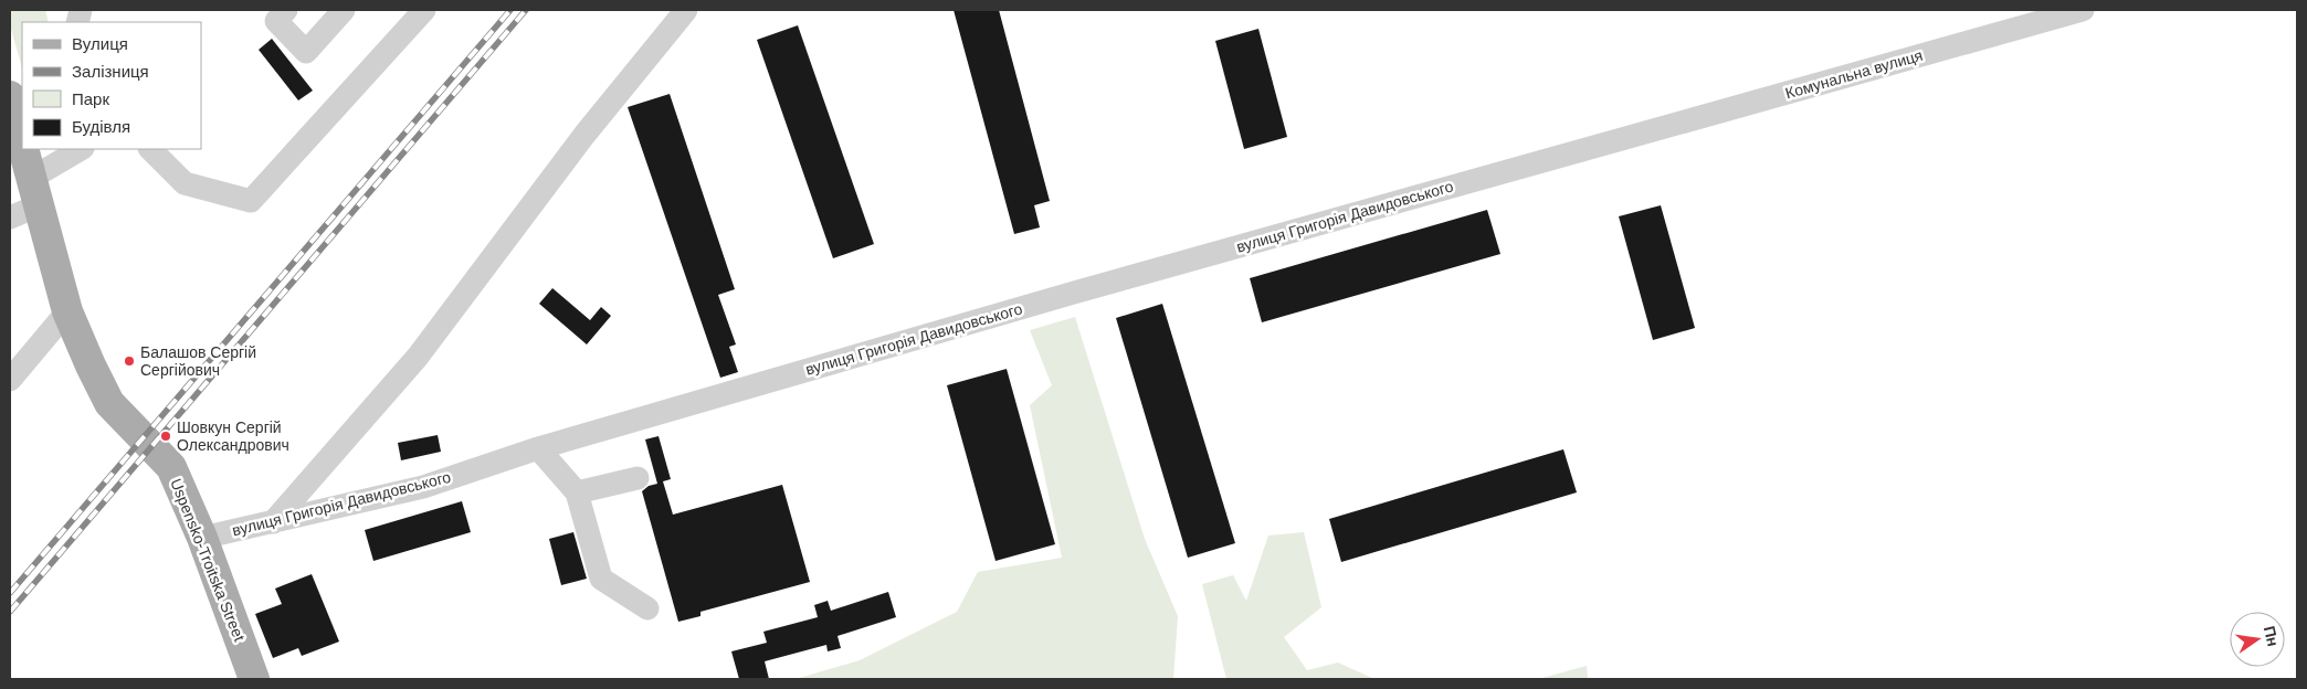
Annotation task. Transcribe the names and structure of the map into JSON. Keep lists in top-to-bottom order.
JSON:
{
  "streets": {
    "main road": ["Uspensko-Troitska Street"],
    "street": ["Комунальна вулиця", "вулиця Григорія Давидовського"]
  },
  "crossings": [
    ["Комунальна вулиця", "вулиця Григорія Давидовського"],
    ["вулиця Григорія Давидовського", "Uspensko-Troitska Street"]
  ],
  "places": ["Балашов Сергій Сергійович", "Шовкун Сергій Олександрович"],
  "legend": [
    "Вулиця",
    "Залізниця",
    "Парк",
    "Будівля"
  ],
  "north": "right"
}
